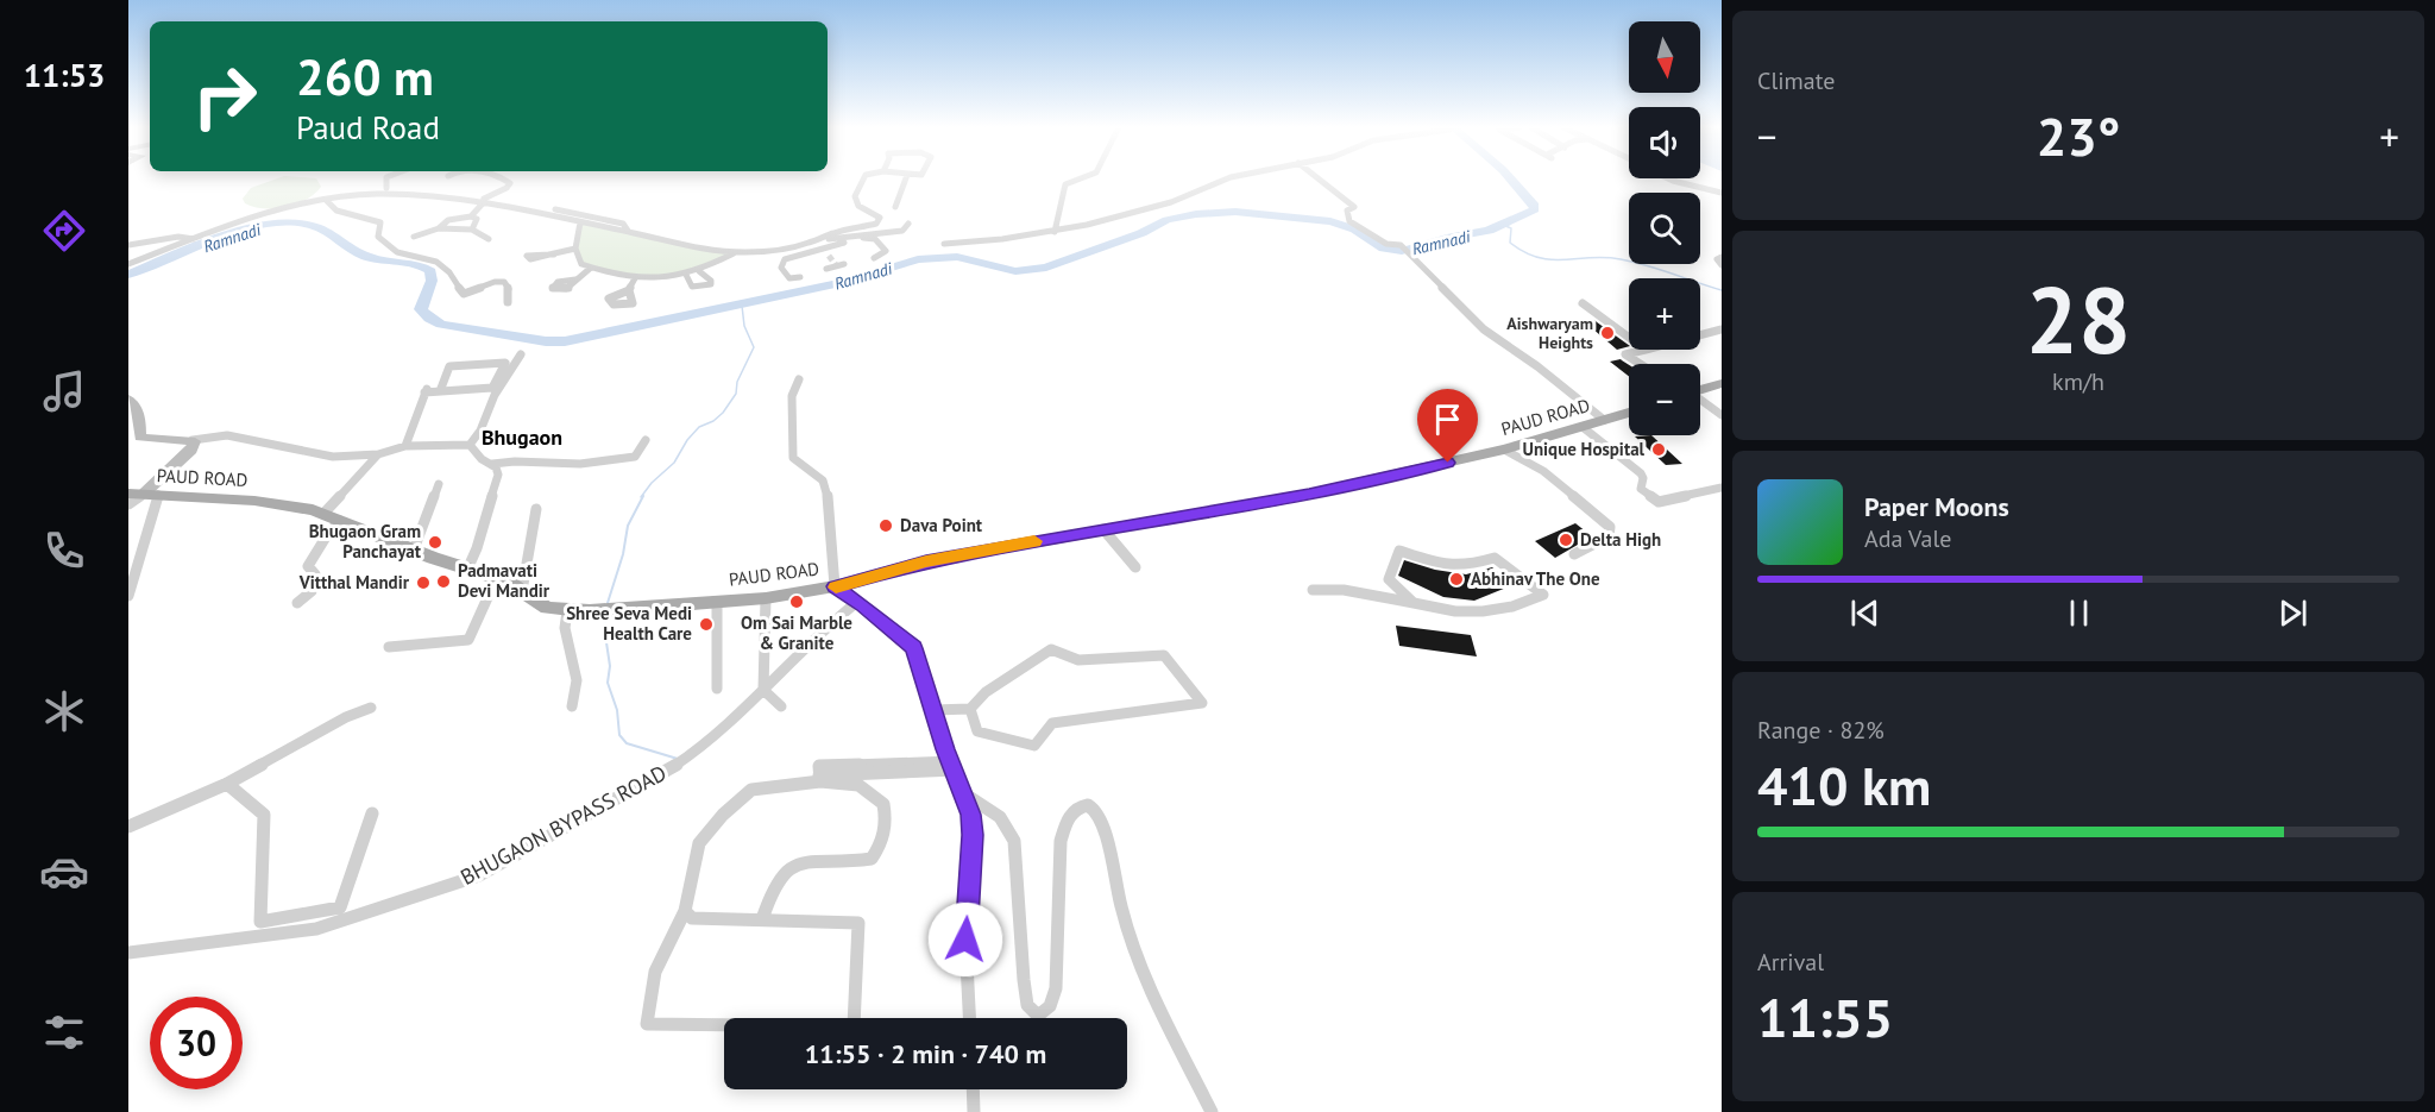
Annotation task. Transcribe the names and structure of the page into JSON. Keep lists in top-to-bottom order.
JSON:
{
  "streets": {
    "main road": ["PAUD ROAD"],
    "street": ["BHUGAON BYPASS ROAD"]
  },
  "districts": ["Bhugaon"],
  "water": ["Ramnadi"],
  "places": [
    "Aishwaryam Heights",
    "Unique Hospital",
    "Dava Point",
    "Delta High",
    "Bhugaon Gram Panchayat",
    "Abhinav The One",
    "Padmavati Devi Mandir",
    "Vitthal Mandir",
    "Om Sai Marble & Granite",
    "Shree Seva Medi Health Care"
  ],
  "north": "bottom",
  "page": {
    "tabs": "11:53",
    "tile": [
      "Climate",
      ["28", "km/h"],
      ["Range · 82%", "410 km"],
      ["Arrival", "11:55"]
    ],
    "map_buttons": ["+", "−"],
    "turn": ["260 m", "Paud Road"],
    "heat": ["−", "23°", "+"],
    "song": ["Paper Moons", "Ada Vale"],
    "limit": "30",
    "trip": "11:55 · 2 min · 740 m"
  }
}
